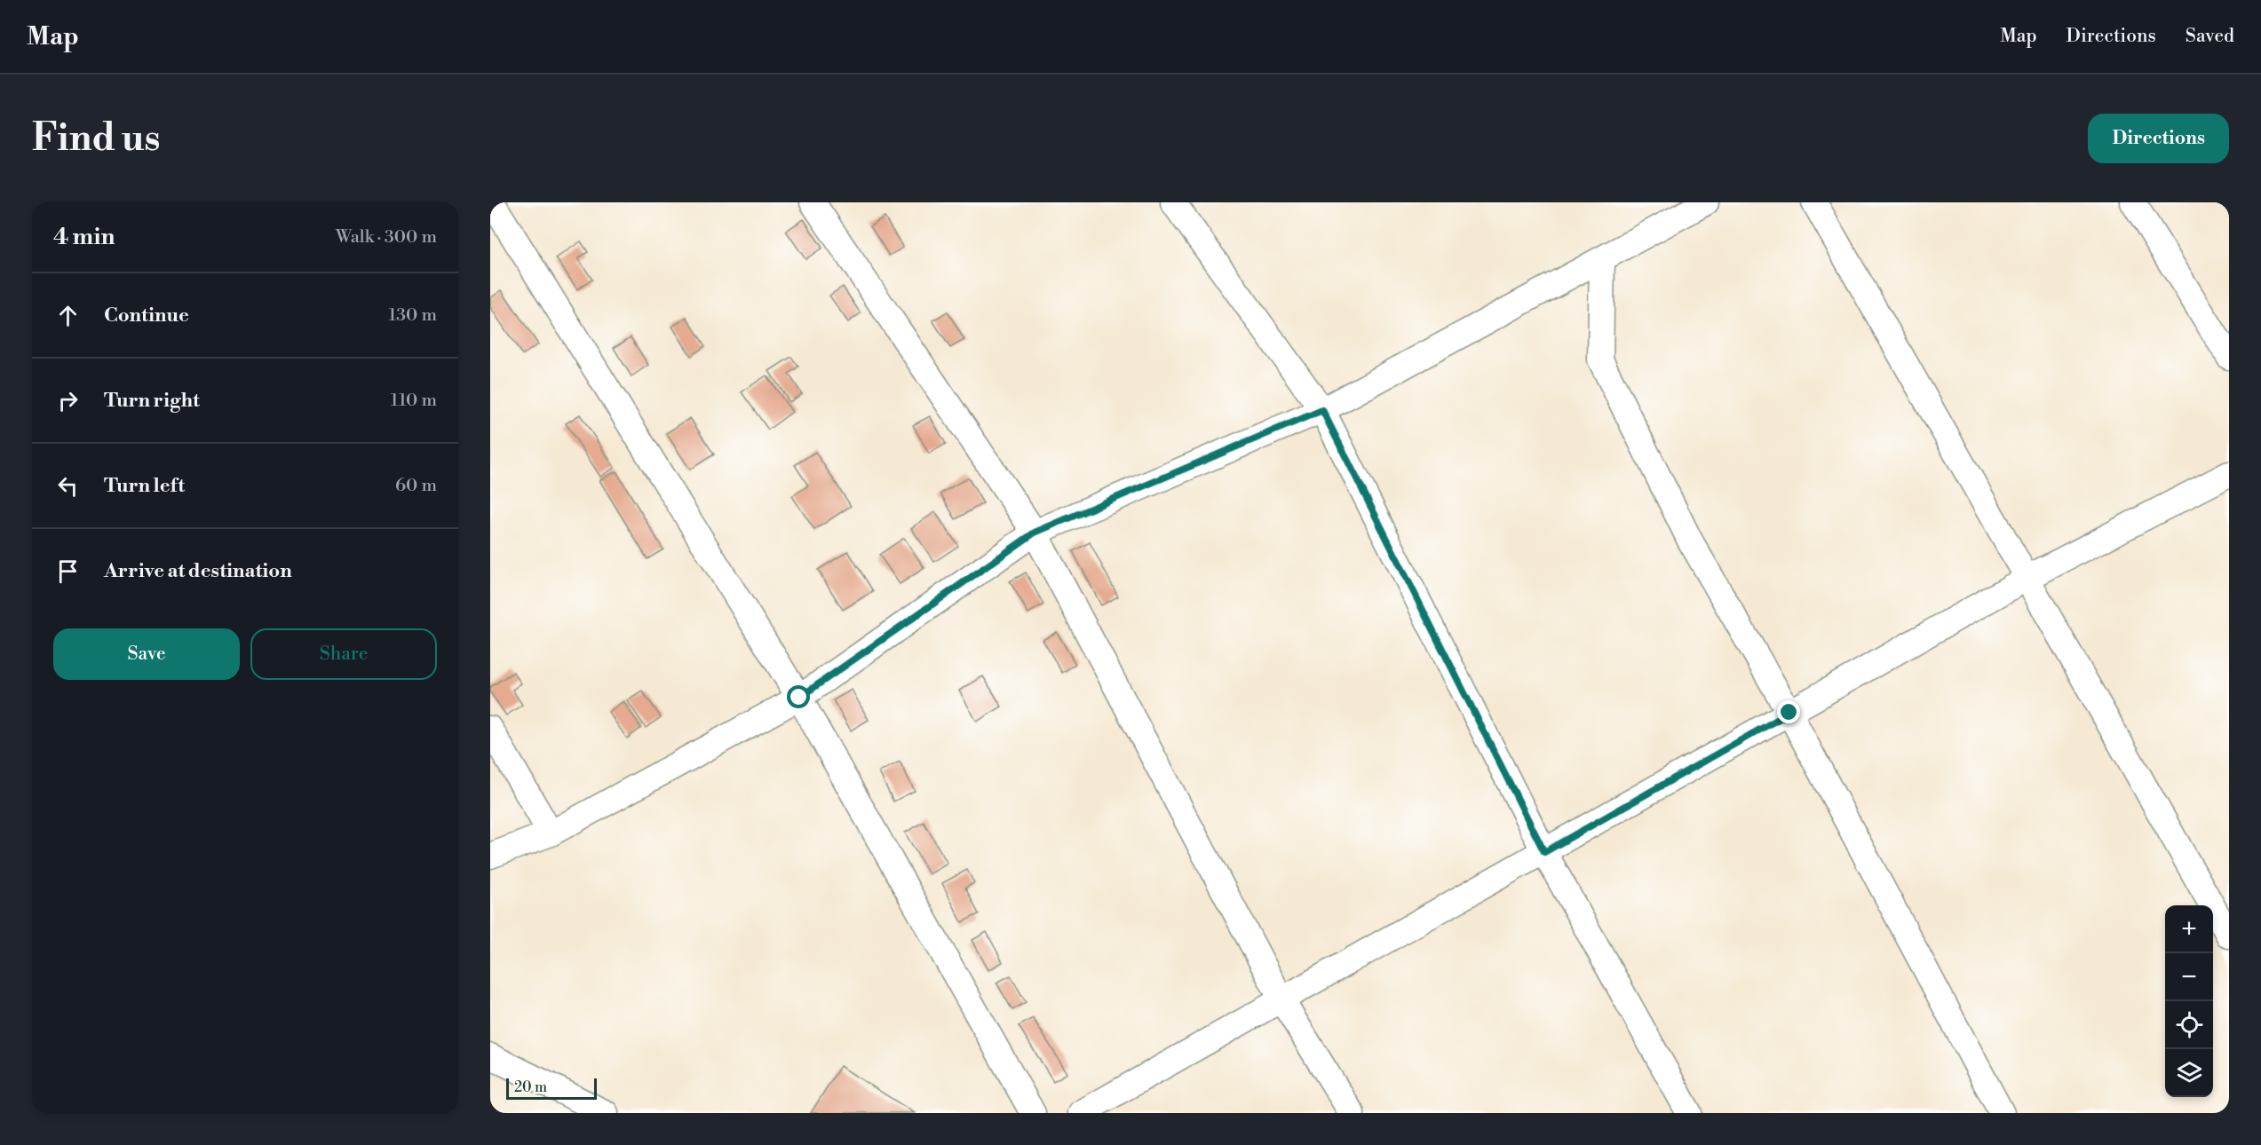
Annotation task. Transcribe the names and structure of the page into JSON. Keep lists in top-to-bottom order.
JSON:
{
  "scale_bar": "20 m",
  "page": {
    "header": "Map",
    "nav": ["Map", "Directions", "Saved"],
    "buttons": [
      "Directions",
      ["Save", "Share"]
    ],
    "title": "Find us",
    "heading": ["4 min", "Walk · 300 m"],
    "list": [
      ["Continue", "130 m"],
      ["Turn right", "110 m"],
      ["Turn left", "60 m"],
      "Arrive at destination"
    ],
    "map_buttons": ["+", "−"],
    "scale": "20 m"
  }
}
